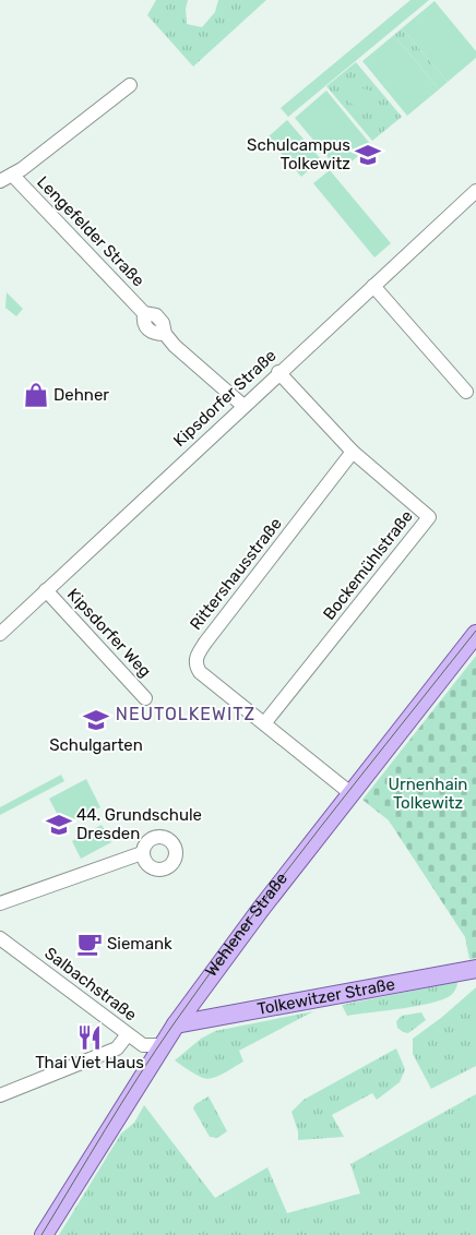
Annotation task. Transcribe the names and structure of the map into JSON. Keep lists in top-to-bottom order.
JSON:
{
  "streets": {
    "main road": ["Wehlener Straße", "Tolkewitzer Straße"],
    "street": [
      "Lengefelder Straße",
      "Kipsdorfer Straße",
      "Bockemühlstraße",
      "Rittershausstraße",
      "Kipsdorfer Weg",
      "Salbachstraße"
    ]
  },
  "crossings": [
    ["Lengefelder Straße", "Kipsdorfer Straße"],
    ["Kipsdorfer Straße", "Bockemühlstraße"],
    ["Kipsdorfer Straße", "Kipsdorfer Weg"],
    ["Bockemühlstraße", "Rittershausstraße"],
    ["Rittershausstraße", "Wehlener Straße"],
    ["Wehlener Straße", "Salbachstraße"],
    ["Wehlener Straße", "Tolkewitzer Straße"]
  ],
  "districts": ["NEUTOLKEWITZ"],
  "parks": ["Urnenhain Tolkewitz"],
  "places": {
    "school or university": ["Schulcampus Tolkewitz", "Schulgarten", "44. Grundschule Dresden"],
    "shop": ["Dehner"],
    "cafe": ["Siemank"],
    "restaurant": ["Thai Viet Haus"]
  }
}
